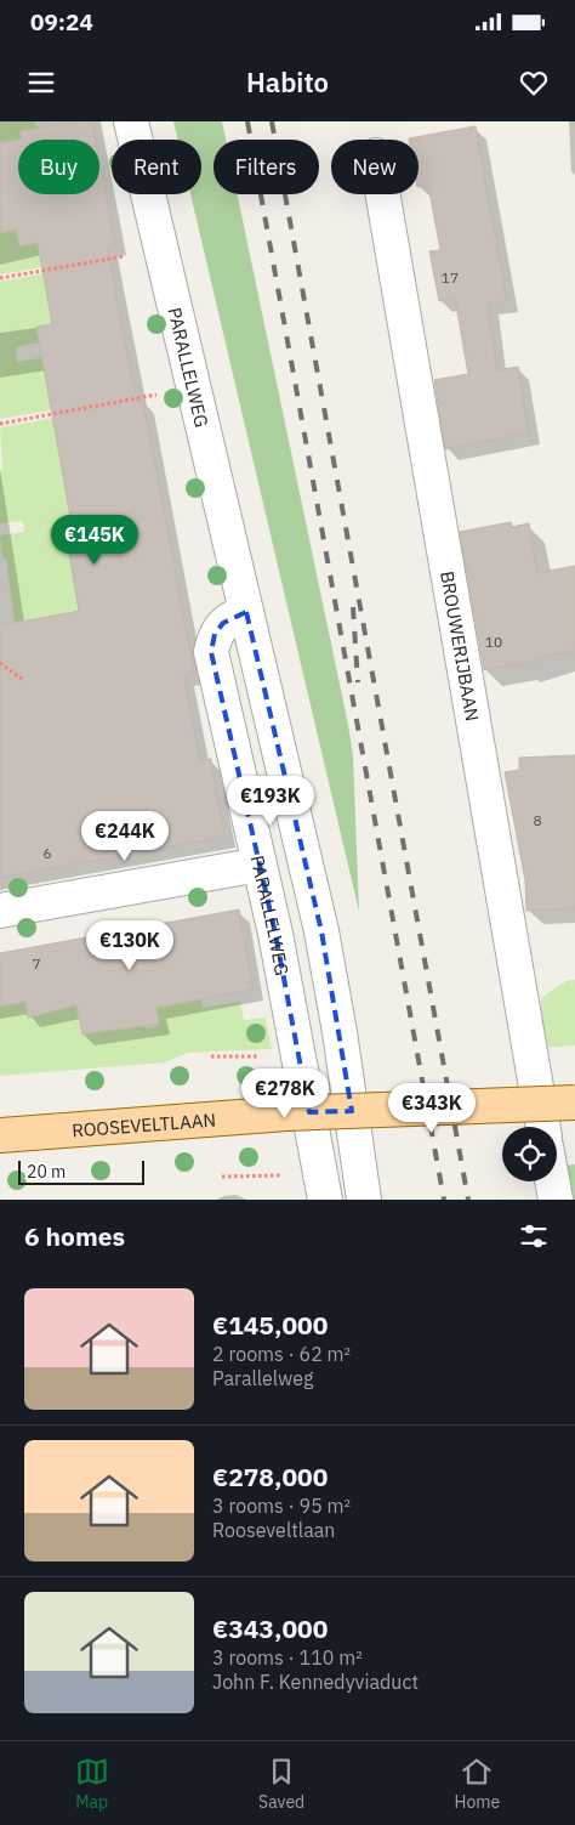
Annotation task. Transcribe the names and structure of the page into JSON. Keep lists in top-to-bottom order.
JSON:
{
  "streets": {
    "main road": ["ROOSEVELTLAAN"],
    "street": ["PARALLELWEG", "BROUWERIJBAAN"]
  },
  "house_numbers": [
    "17",
    "10",
    "8",
    "6",
    "7"
  ],
  "scale_bar": "20 m",
  "page": {
    "status": "09:24",
    "header": "Habito",
    "chip": [
      "Buy",
      "Rent",
      "Filters",
      "New"
    ],
    "price": [
      "€145K",
      "€193K",
      "€244K",
      "€130K",
      "€278K",
      "€343K"
    ],
    "scale": "20 m",
    "heading": "6 homes",
    "list": [
      {
        "name": "€145,000",
        "note": "2 rooms · 62 m² · Parallelweg"
      },
      {
        "name": "€278,000",
        "note": "3 rooms · 95 m² · Rooseveltlaan"
      },
      {
        "name": "€343,000",
        "note": "3 rooms · 110 m² · John F. Kennedyviaduct"
      }
    ],
    "tabs": ["Map", "Saved", "Home"]
  }
}
